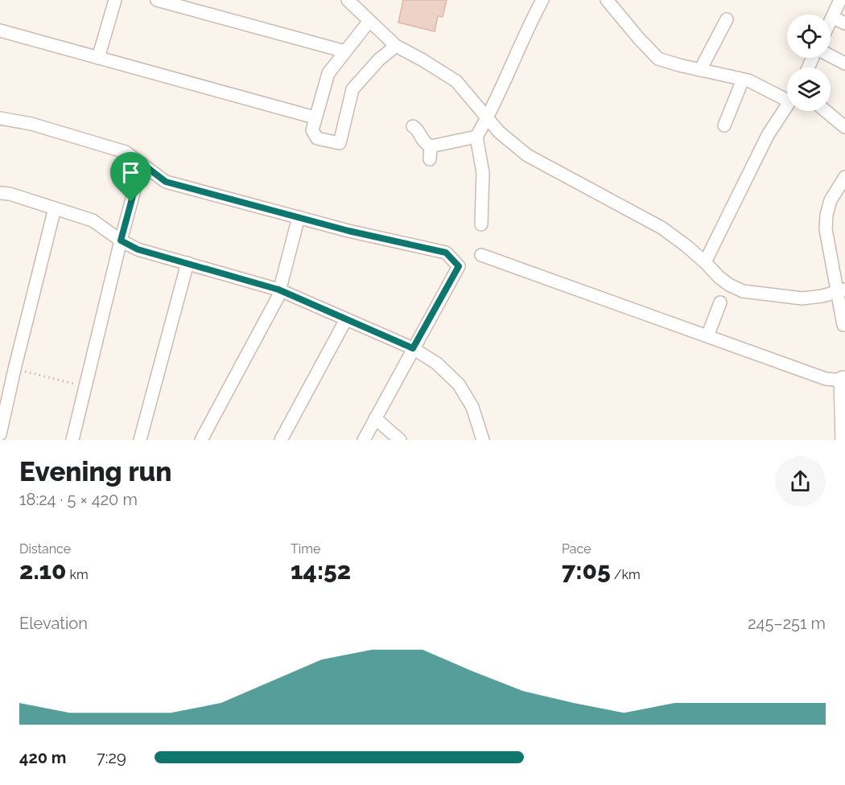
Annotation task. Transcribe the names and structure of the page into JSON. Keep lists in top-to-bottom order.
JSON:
{
  "page": {
    "heading": ["Evening run", "18:24 · 5 × 420 m"],
    "stats": [
      ["Distance", "2.10 km"],
      ["Time", "14:52"],
      ["Pace", "7:05 /km"]
    ],
    "chart": ["Elevation", "245–251 m"],
    "list": [
      {
        "name": "420 m",
        "note": "7:29"
      }
    ]
  }
}
